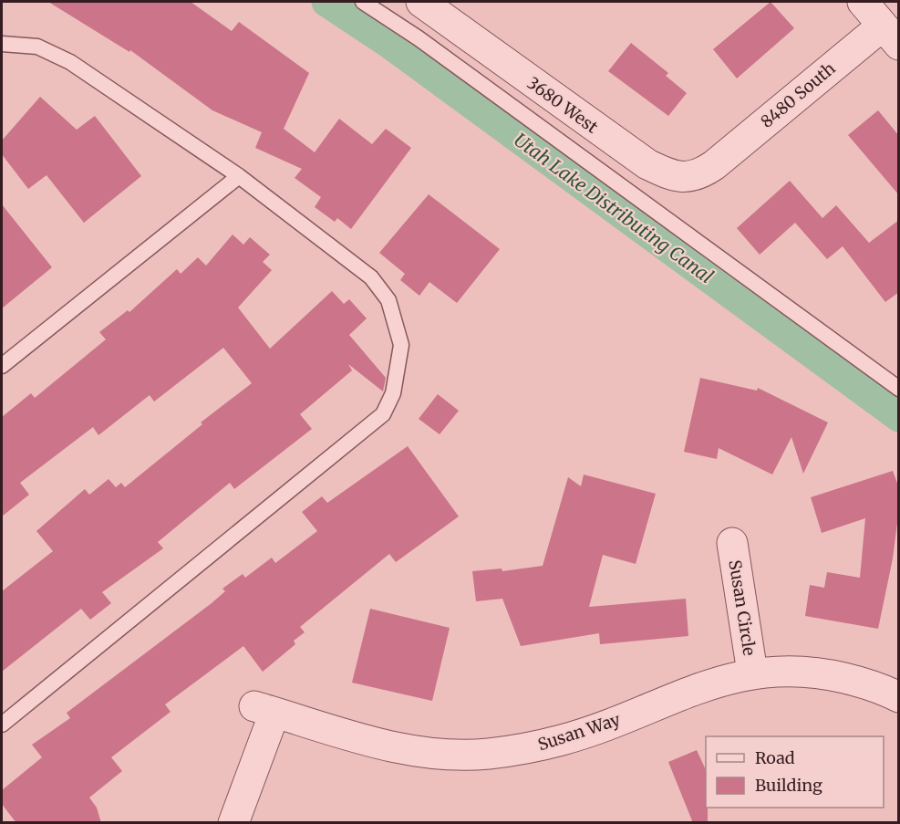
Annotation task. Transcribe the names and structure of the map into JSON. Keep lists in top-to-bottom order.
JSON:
{
  "streets": {
    "street": [
      "8480 South",
      "3680 West",
      "Susan Circle",
      "Susan Way"
    ]
  },
  "crossings": [
    ["8480 South", "3680 West"],
    ["Susan Circle", "Susan Way"]
  ],
  "water": ["Utah Lake Distributing Canal"],
  "legend": ["Road", "Building"]
}
